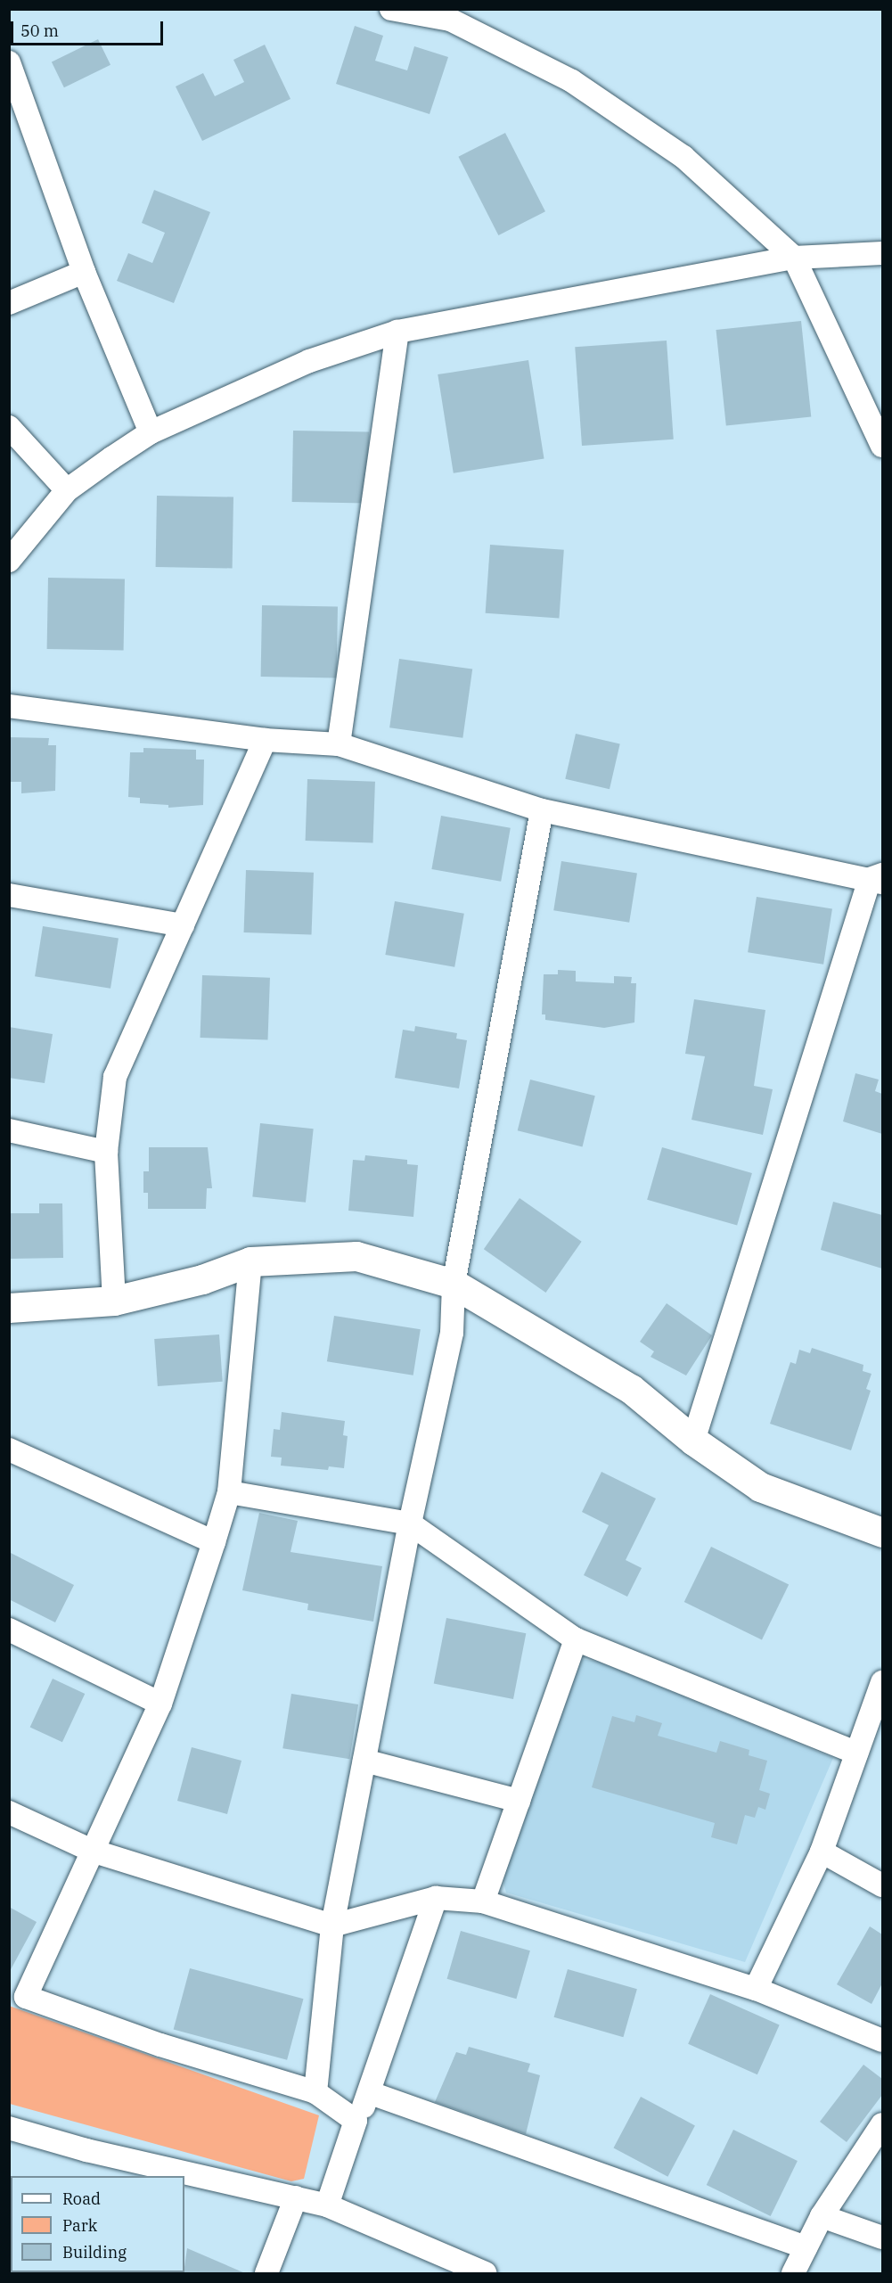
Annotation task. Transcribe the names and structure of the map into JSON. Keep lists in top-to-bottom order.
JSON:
{
  "legend": ["Road", "Park", "Building"],
  "scale_bar": "50 m"
}
